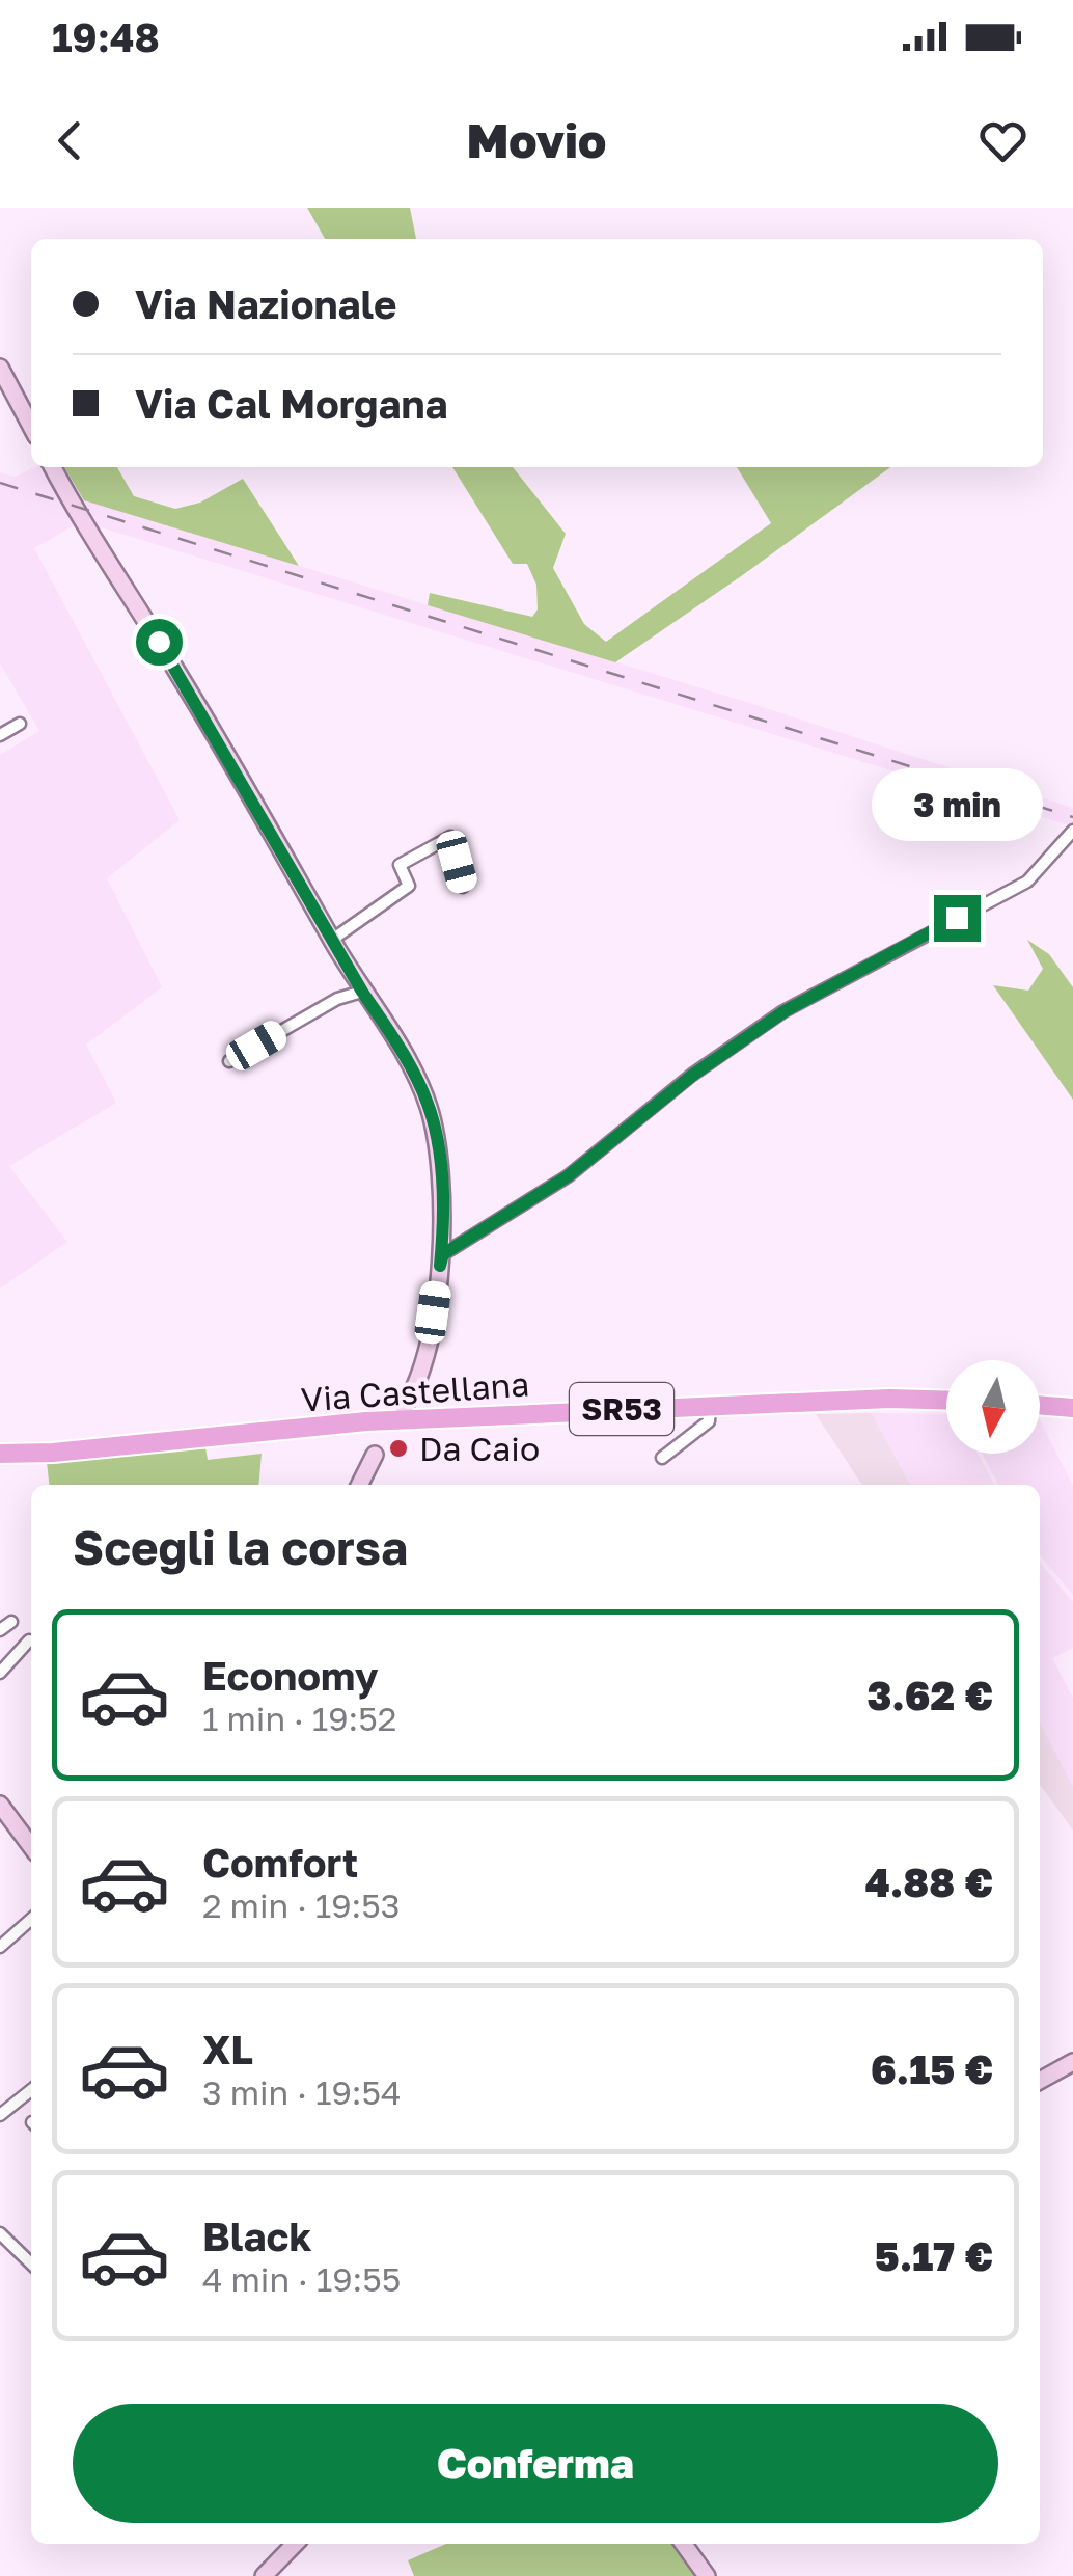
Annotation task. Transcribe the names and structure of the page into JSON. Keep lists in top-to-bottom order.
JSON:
{
  "streets": {
    "main road": ["Via Castellana", "SR53"]
  },
  "places": ["Da Caio"],
  "north": "bottom",
  "page": {
    "status": "19:48",
    "header": "Movio",
    "banner": ["Via Nazionale", "Via Cal Morgana"],
    "bubble": "3 min",
    "heading": "Scegli la corsa",
    "list": [
      {
        "name": "Economy",
        "note": "1 min · 19:52",
        "value": "3.62 €"
      },
      {
        "name": "Comfort",
        "note": "2 min · 19:53",
        "value": "4.88 €"
      },
      {
        "name": "XL",
        "note": "3 min · 19:54",
        "value": "6.15 €"
      },
      {
        "name": "Black",
        "note": "4 min · 19:55",
        "value": "5.17 €"
      }
    ],
    "buttons": "Conferma"
  }
}
